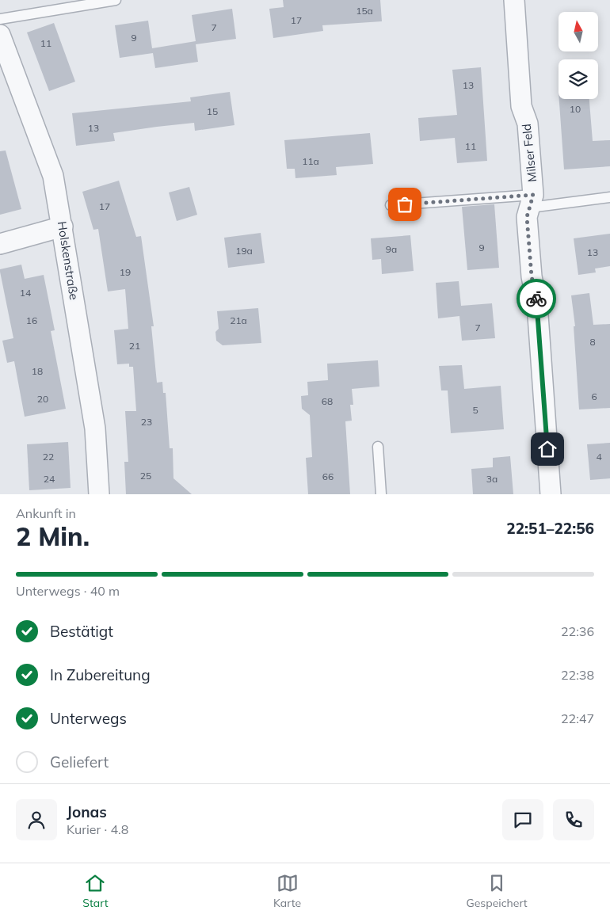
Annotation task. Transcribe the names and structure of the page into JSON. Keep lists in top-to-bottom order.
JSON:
{
  "streets": {
    "street": ["Milser Feld", "Holskenstraße"]
  },
  "house_numbers": [
    "15a",
    "17",
    "7",
    "9",
    "11",
    "13",
    "10",
    "15",
    "13",
    "11",
    "11a",
    "17",
    "9",
    "9a",
    "19a",
    "13",
    "19",
    "14",
    "16",
    "21a",
    "7",
    "8",
    "21",
    "18",
    "6",
    "20",
    "68",
    "5",
    "23",
    "22",
    "4",
    "25",
    "66",
    "24",
    "3a"
  ],
  "north": "top",
  "page": {
    "heading": ["2 Min.", "Ankunft in", "22:51–22:56"],
    "panel": ["Jonas", "Kurier · 4.8"],
    "bar": "Unterwegs · 40 m",
    "list": [
      ["Bestätigt", "22:36"],
      ["In Zubereitung", "22:38"],
      ["Unterwegs", "22:47"],
      "Geliefert"
    ],
    "tabs": ["Start", "Karte", "Gespeichert"]
  }
}
